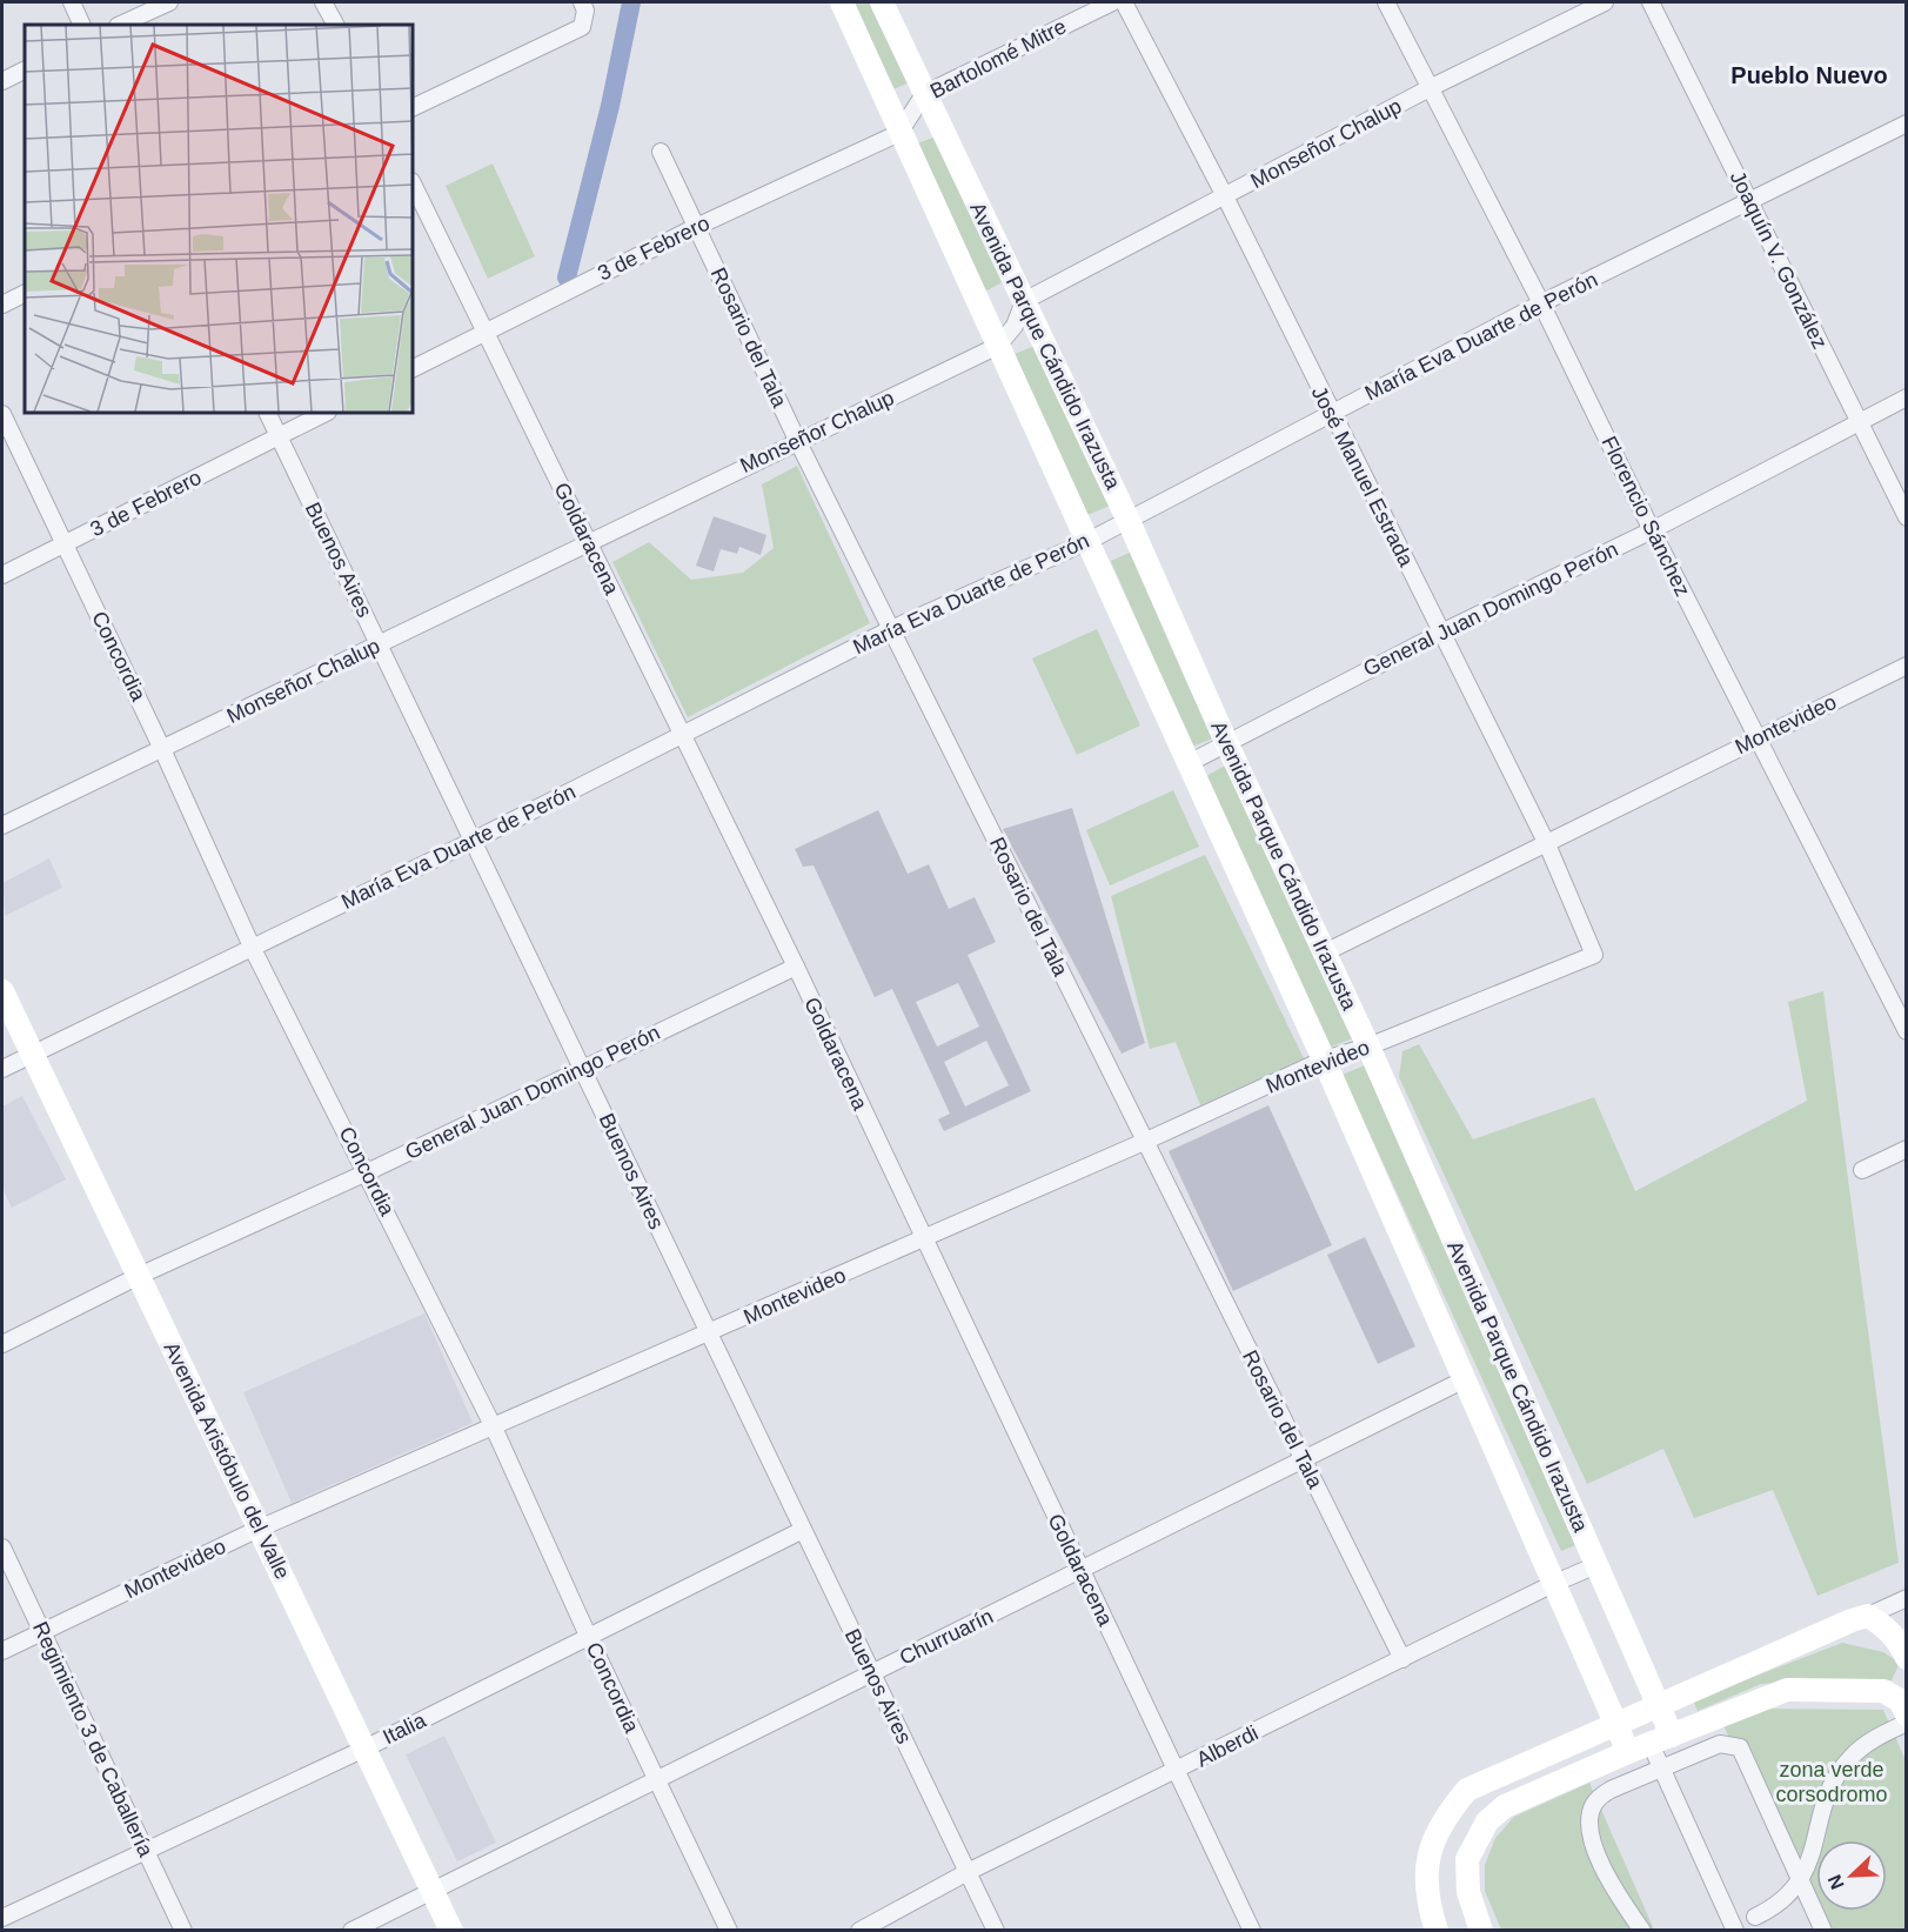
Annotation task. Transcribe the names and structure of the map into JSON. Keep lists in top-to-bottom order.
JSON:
{
  "streets": {
    "main road": ["Avenida Parque Cándido Irazusta", "Avenida Aristóbulo del Valle"],
    "street": [
      "Bartolomé Mitre",
      "Monseñor Chalup",
      "3 de Febrero",
      "Joaquín V. González",
      "María Eva Duarte de Perón",
      "Rosario del Tala",
      "José Manuel Estrada",
      "Florencio Sánchez",
      "Goldaracena",
      "Buenos Aires",
      "General Juan Domingo Perón",
      "Concordia",
      "Montevideo",
      "Churruarín",
      "Italia",
      "Regimiento 3 de Caballería",
      "Alberdi"
    ]
  },
  "crossings": [
    ["Bartolomé Mitre", "3 de Febrero"],
    ["Bartolomé Mitre", "Avenida Parque Cándido Irazusta"],
    ["Monseñor Chalup", "Rosario del Tala"],
    ["Monseñor Chalup", "Avenida Parque Cándido Irazusta"],
    ["Monseñor Chalup", "José Manuel Estrada"],
    ["Monseñor Chalup", "Florencio Sánchez"],
    ["Monseñor Chalup", "Goldaracena"],
    ["Monseñor Chalup", "Buenos Aires"],
    ["Monseñor Chalup", "Concordia"],
    ["3 de Febrero", "Rosario del Tala"],
    ["3 de Febrero", "Avenida Parque Cándido Irazusta"],
    ["3 de Febrero", "Goldaracena"],
    ["3 de Febrero", "Buenos Aires"],
    ["3 de Febrero", "Concordia"],
    ["Joaquín V. González", "María Eva Duarte de Perón"],
    ["Joaquín V. González", "General Juan Domingo Perón"],
    ["María Eva Duarte de Perón", "Rosario del Tala"],
    ["María Eva Duarte de Perón", "Avenida Parque Cándido Irazusta"],
    ["María Eva Duarte de Perón", "José Manuel Estrada"],
    ["María Eva Duarte de Perón", "Florencio Sánchez"],
    ["María Eva Duarte de Perón", "Goldaracena"],
    ["María Eva Duarte de Perón", "Buenos Aires"],
    ["María Eva Duarte de Perón", "Concordia"],
    ["María Eva Duarte de Perón", "Avenida Aristóbulo del Valle"],
    ["Rosario del Tala", "Montevideo"],
    ["Rosario del Tala", "Churruarín"],
    ["Rosario del Tala", "Alberdi"],
    ["Avenida Parque Cándido Irazusta", "General Juan Domingo Perón"],
    ["Avenida Parque Cándido Irazusta", "Montevideo"],
    ["Avenida Parque Cándido Irazusta", "Churruarín"],
    ["Avenida Parque Cándido Irazusta", "Alberdi"],
    ["José Manuel Estrada", "General Juan Domingo Perón"],
    ["José Manuel Estrada", "Montevideo"],
    ["Florencio Sánchez", "General Juan Domingo Perón"],
    ["Florencio Sánchez", "Montevideo"],
    ["Goldaracena", "General Juan Domingo Perón"],
    ["Goldaracena", "Montevideo"],
    ["Goldaracena", "Churruarín"],
    ["Goldaracena", "Alberdi"],
    ["Buenos Aires", "General Juan Domingo Perón"],
    ["Buenos Aires", "Montevideo"],
    ["Buenos Aires", "Churruarín"],
    ["Buenos Aires", "Italia"],
    ["Buenos Aires", "Alberdi"],
    ["General Juan Domingo Perón", "Concordia"],
    ["General Juan Domingo Perón", "Avenida Aristóbulo del Valle"],
    ["Concordia", "Montevideo"],
    ["Concordia", "Churruarín"],
    ["Concordia", "Italia"],
    ["Montevideo", "Avenida Aristóbulo del Valle"],
    ["Montevideo", "Regimiento 3 de Caballería"],
    ["Avenida Aristóbulo del Valle", "Churruarín"],
    ["Avenida Aristóbulo del Valle", "Italia"],
    ["Italia", "Regimiento 3 de Caballería"]
  ],
  "districts": ["Pueblo Nuevo"],
  "parks": ["zona verde corsodromo"],
  "north": "bottom left"
}
